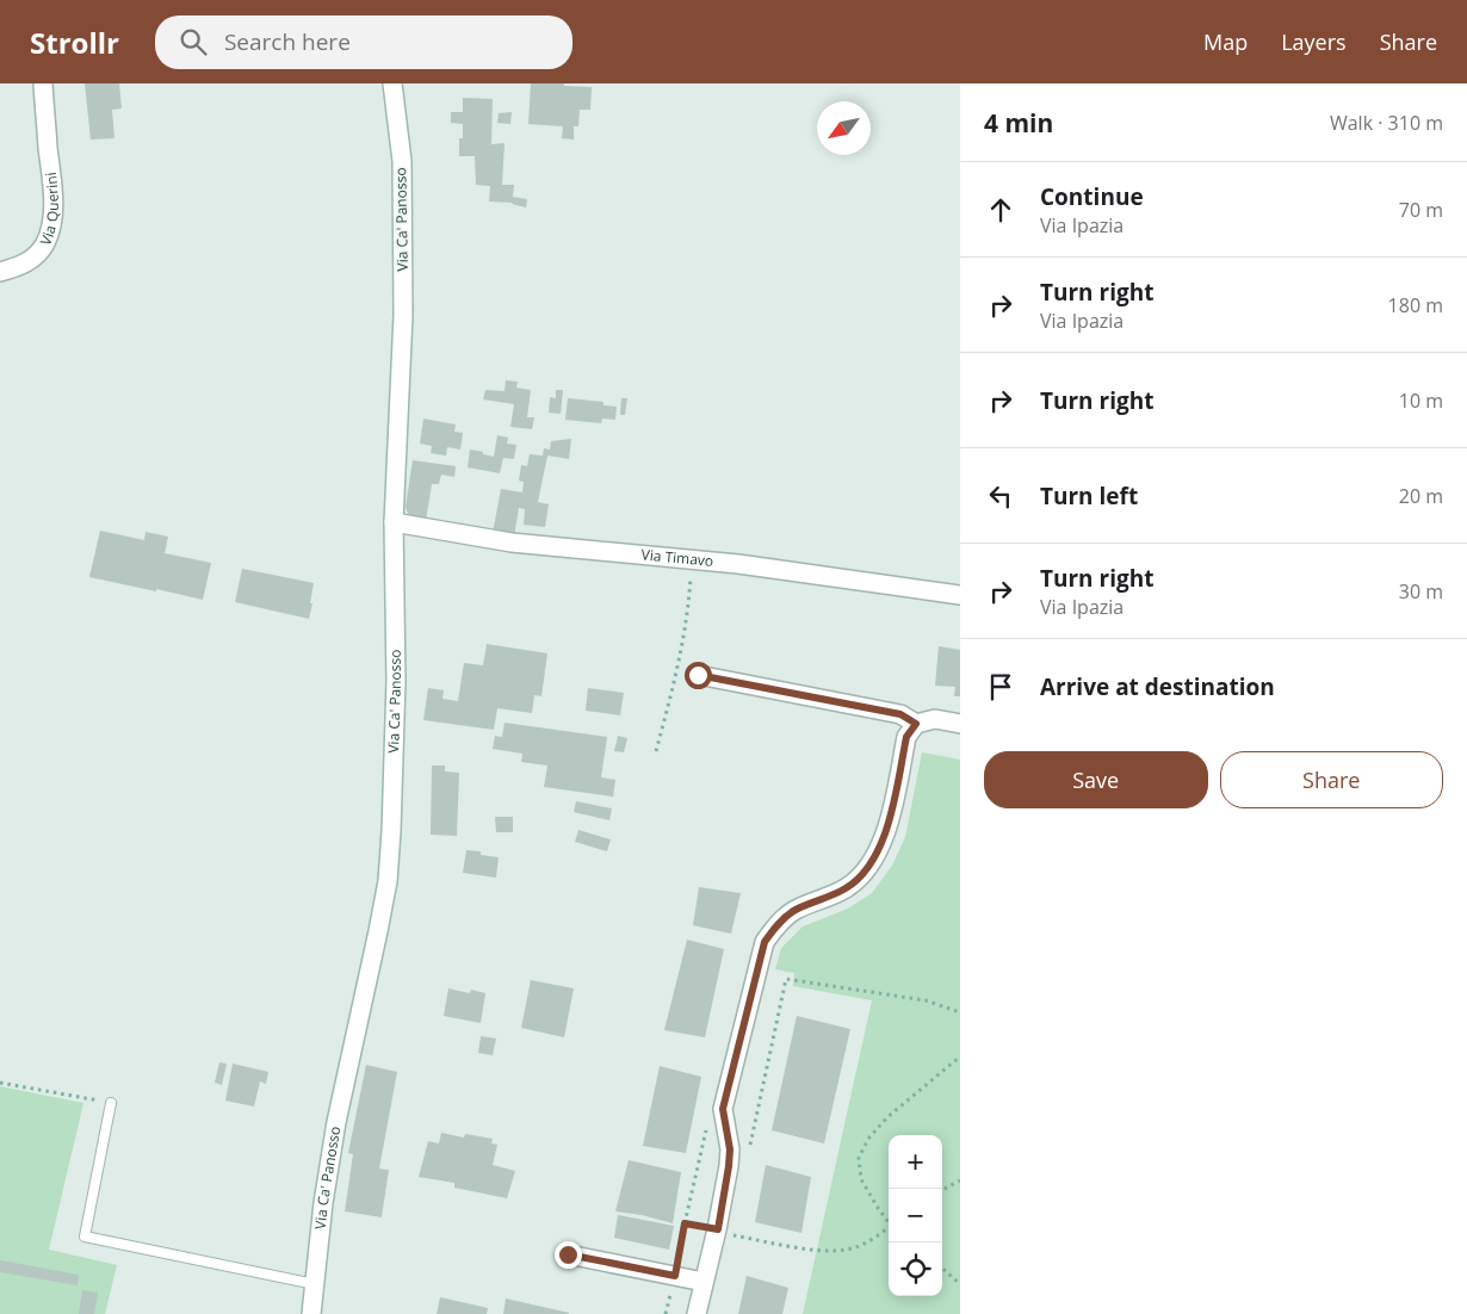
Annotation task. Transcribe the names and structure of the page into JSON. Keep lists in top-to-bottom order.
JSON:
{
  "streets": {
    "street": ["Via Querini", "Via Ca' Panosso", "Via Timavo"]
  },
  "crossings": [
    ["Via Ca' Panosso", "Via Timavo"]
  ],
  "north": "bottom left",
  "page": {
    "header": "Strollr",
    "search": "Search here",
    "nav": ["Map", "Layers", "Share"],
    "heading": ["4 min", "Walk · 310 m"],
    "list": [
      ["Continue", "Via Ipazia", "70 m"],
      ["Turn right", "Via Ipazia", "180 m"],
      ["Turn right", "10 m"],
      ["Turn left", "20 m"],
      ["Turn right", "Via Ipazia", "30 m"],
      "Arrive at destination"
    ],
    "buttons": ["Save", "Share"],
    "map_buttons": ["+", "−"]
  }
}
